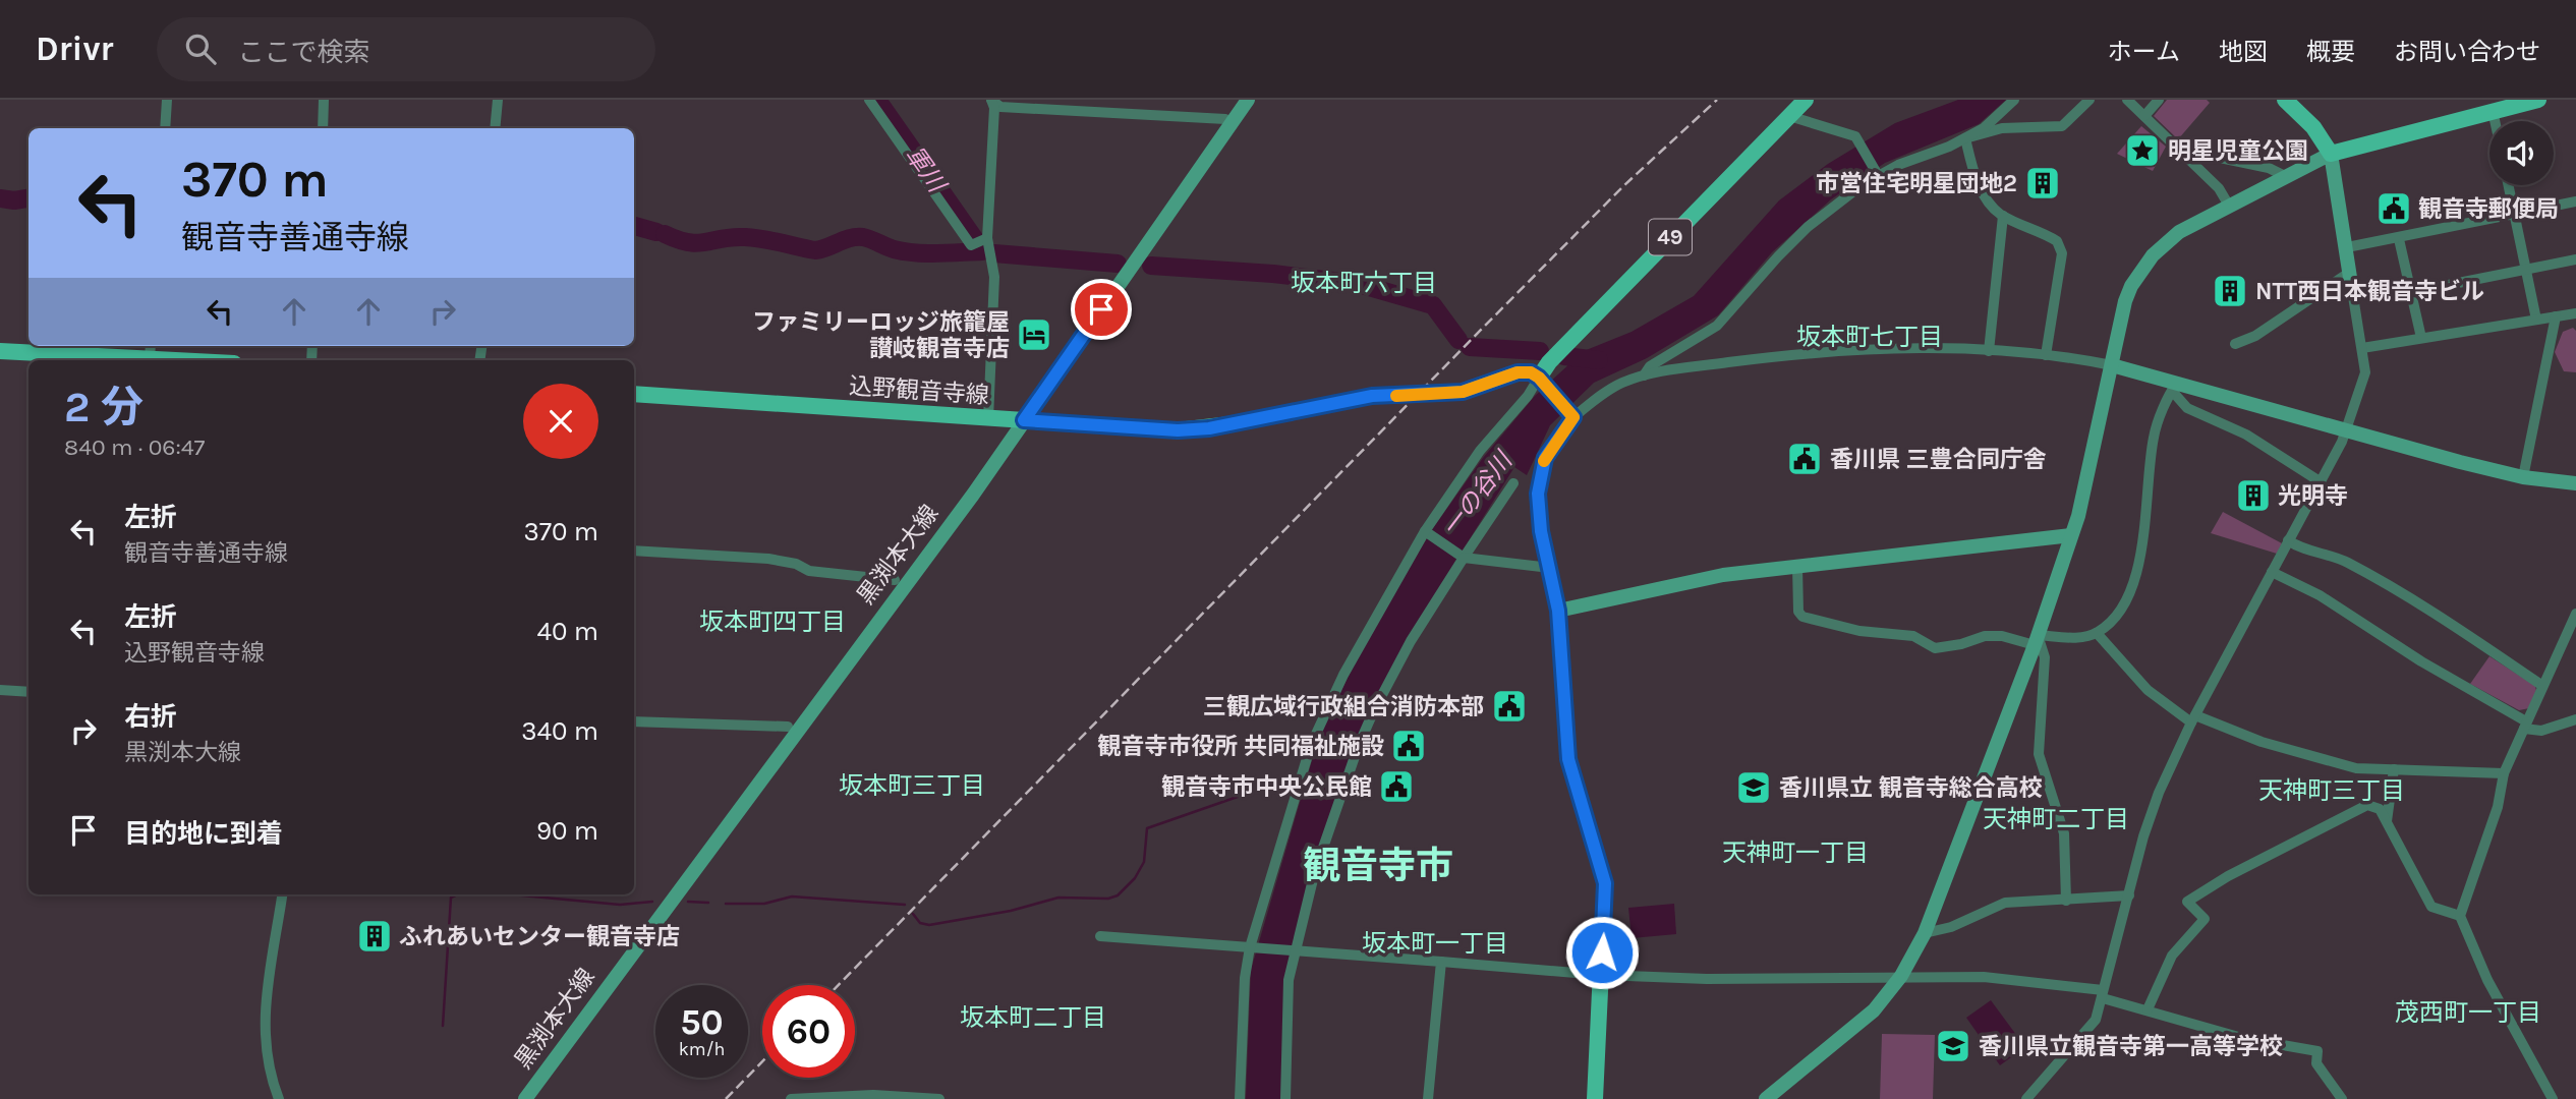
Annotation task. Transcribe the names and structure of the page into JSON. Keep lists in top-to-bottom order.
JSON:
{
  "streets": {
    "main road": ["49", "込野観音寺線"],
    "street": ["黒渕本大線"]
  },
  "crossings": [
    ["49", "込野観音寺線"],
    ["込野観音寺線", "黒渕本大線"]
  ],
  "districts": [
    "坂本町六丁目",
    "坂本町七丁目",
    "坂本町四丁目",
    "坂本町三丁目",
    "天神町三丁目",
    "天神町二丁目",
    "天神町一丁目",
    "観音寺市",
    "坂本町一丁目",
    "茂西町一丁目",
    "坂本町二丁目"
  ],
  "water": ["軍川", "一の谷川"],
  "places": {
    "place": ["明星児童公園"],
    "building": [
      "市営住宅明星団地2",
      "NTT西日本観音寺ビル",
      "光明寺",
      "ふれあいセンター観音寺店"
    ],
    "public building": [
      "観音寺郵便局",
      "香川県 三豊合同庁舎",
      "三観広域行政組合消防本部",
      "観音寺市役所 共同福祉施設",
      "観音寺市中央公民館"
    ],
    "hotel": ["ファミリーロッジ旅籠屋 讃岐観音寺店"],
    "school or university": ["香川県立 観音寺総合高校", "香川県立観音寺第一高等学校"]
  },
  "page": {
    "header": "Drivr",
    "search": "ここで検索",
    "nav": [
      "ホーム",
      "地図",
      "概要",
      "お問い合わせ"
    ],
    "turn": ["370 m", "観音寺善通寺線"],
    "heading": ["2 分", "840 m · 06:47"],
    "list": [
      {
        "name": "左折",
        "note": "観音寺善通寺線",
        "value": "370 m"
      },
      {
        "name": "左折",
        "note": "込野観音寺線",
        "value": "40 m"
      },
      {
        "name": "右折",
        "note": "黒渕本大線",
        "value": "340 m"
      },
      {
        "name": "目的地に到着",
        "value": "90 m"
      }
    ],
    "speed": "50 km/h",
    "limit": "60"
  }
}
